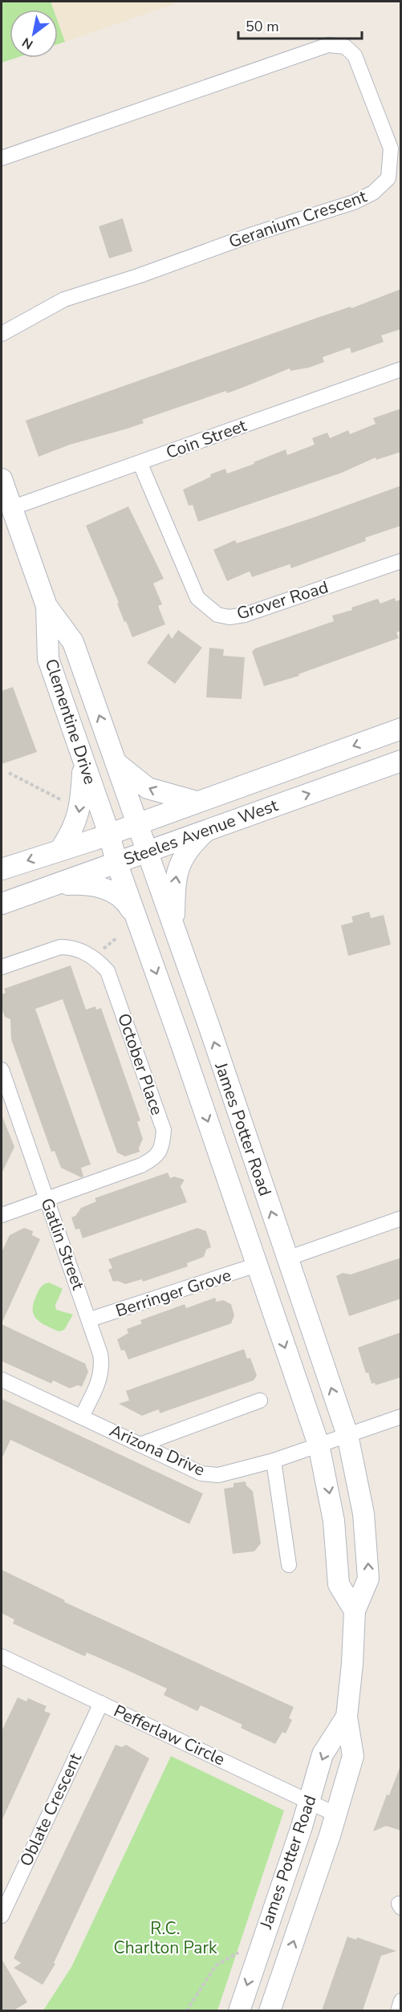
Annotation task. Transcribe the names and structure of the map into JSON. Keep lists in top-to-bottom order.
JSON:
{
  "streets": {
    "main road": ["Clementine Drive", "Steeles Avenue West", "James Potter Road"],
    "street": [
      "Geranium Crescent",
      "Coin Street",
      "Grover Road",
      "October Place",
      "Gatlin Street",
      "Berringer Grove",
      "Arizona Drive",
      "Pefferlaw Circle",
      "Oblate Crescent"
    ]
  },
  "crossings": [
    ["Coin Street", "Grover Road"],
    ["Coin Street", "Clementine Drive"],
    ["Clementine Drive", "Steeles Avenue West"],
    ["Clementine Drive", "James Potter Road"],
    ["Steeles Avenue West", "James Potter Road"],
    ["October Place", "Gatlin Street"],
    ["James Potter Road", "Berringer Grove"],
    ["James Potter Road", "Arizona Drive"],
    ["James Potter Road", "Pefferlaw Circle"],
    ["Gatlin Street", "Berringer Grove"],
    ["Gatlin Street", "Arizona Drive"],
    ["Pefferlaw Circle", "Oblate Crescent"]
  ],
  "parks": ["R.C. Charlton Park"],
  "scale_bar": "50 m",
  "north": "bottom left"
}
